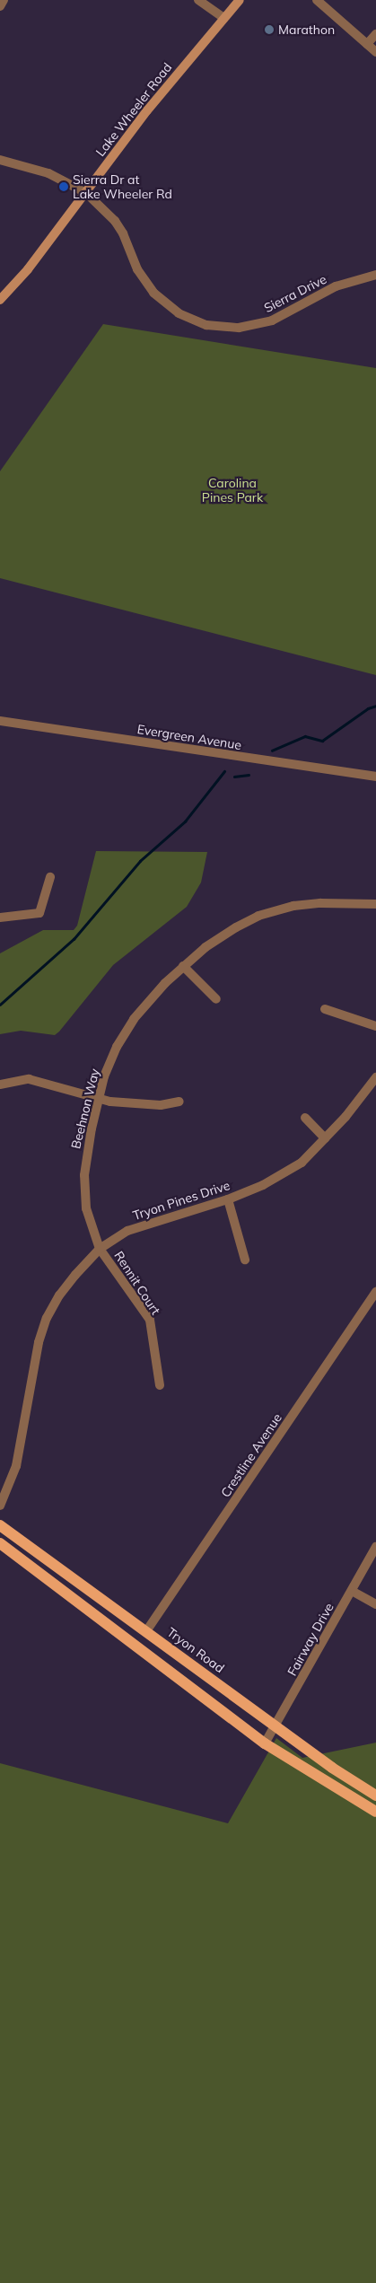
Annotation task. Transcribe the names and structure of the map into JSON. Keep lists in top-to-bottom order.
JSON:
{
  "streets": {
    "main road": ["Lake Wheeler Road", "Tryon Road"],
    "street": [
      "Sierra Drive",
      "Evergreen Avenue",
      "Beehnon Way",
      "Tryon Pines Drive",
      "Rennit Court",
      "Crestline Avenue",
      "Fairway Drive"
    ]
  },
  "crossings": [
    ["Lake Wheeler Road", "Sierra Drive"],
    ["Beehnon Way", "Tryon Pines Drive"],
    ["Beehnon Way", "Rennit Court"],
    ["Tryon Pines Drive", "Rennit Court"],
    ["Crestline Avenue", "Tryon Road"],
    ["Fairway Drive", "Tryon Road"]
  ],
  "parks": ["Carolina Pines Park"],
  "places": ["Marathon", "Sierra Dr at Lake Wheeler Rd"]
}
